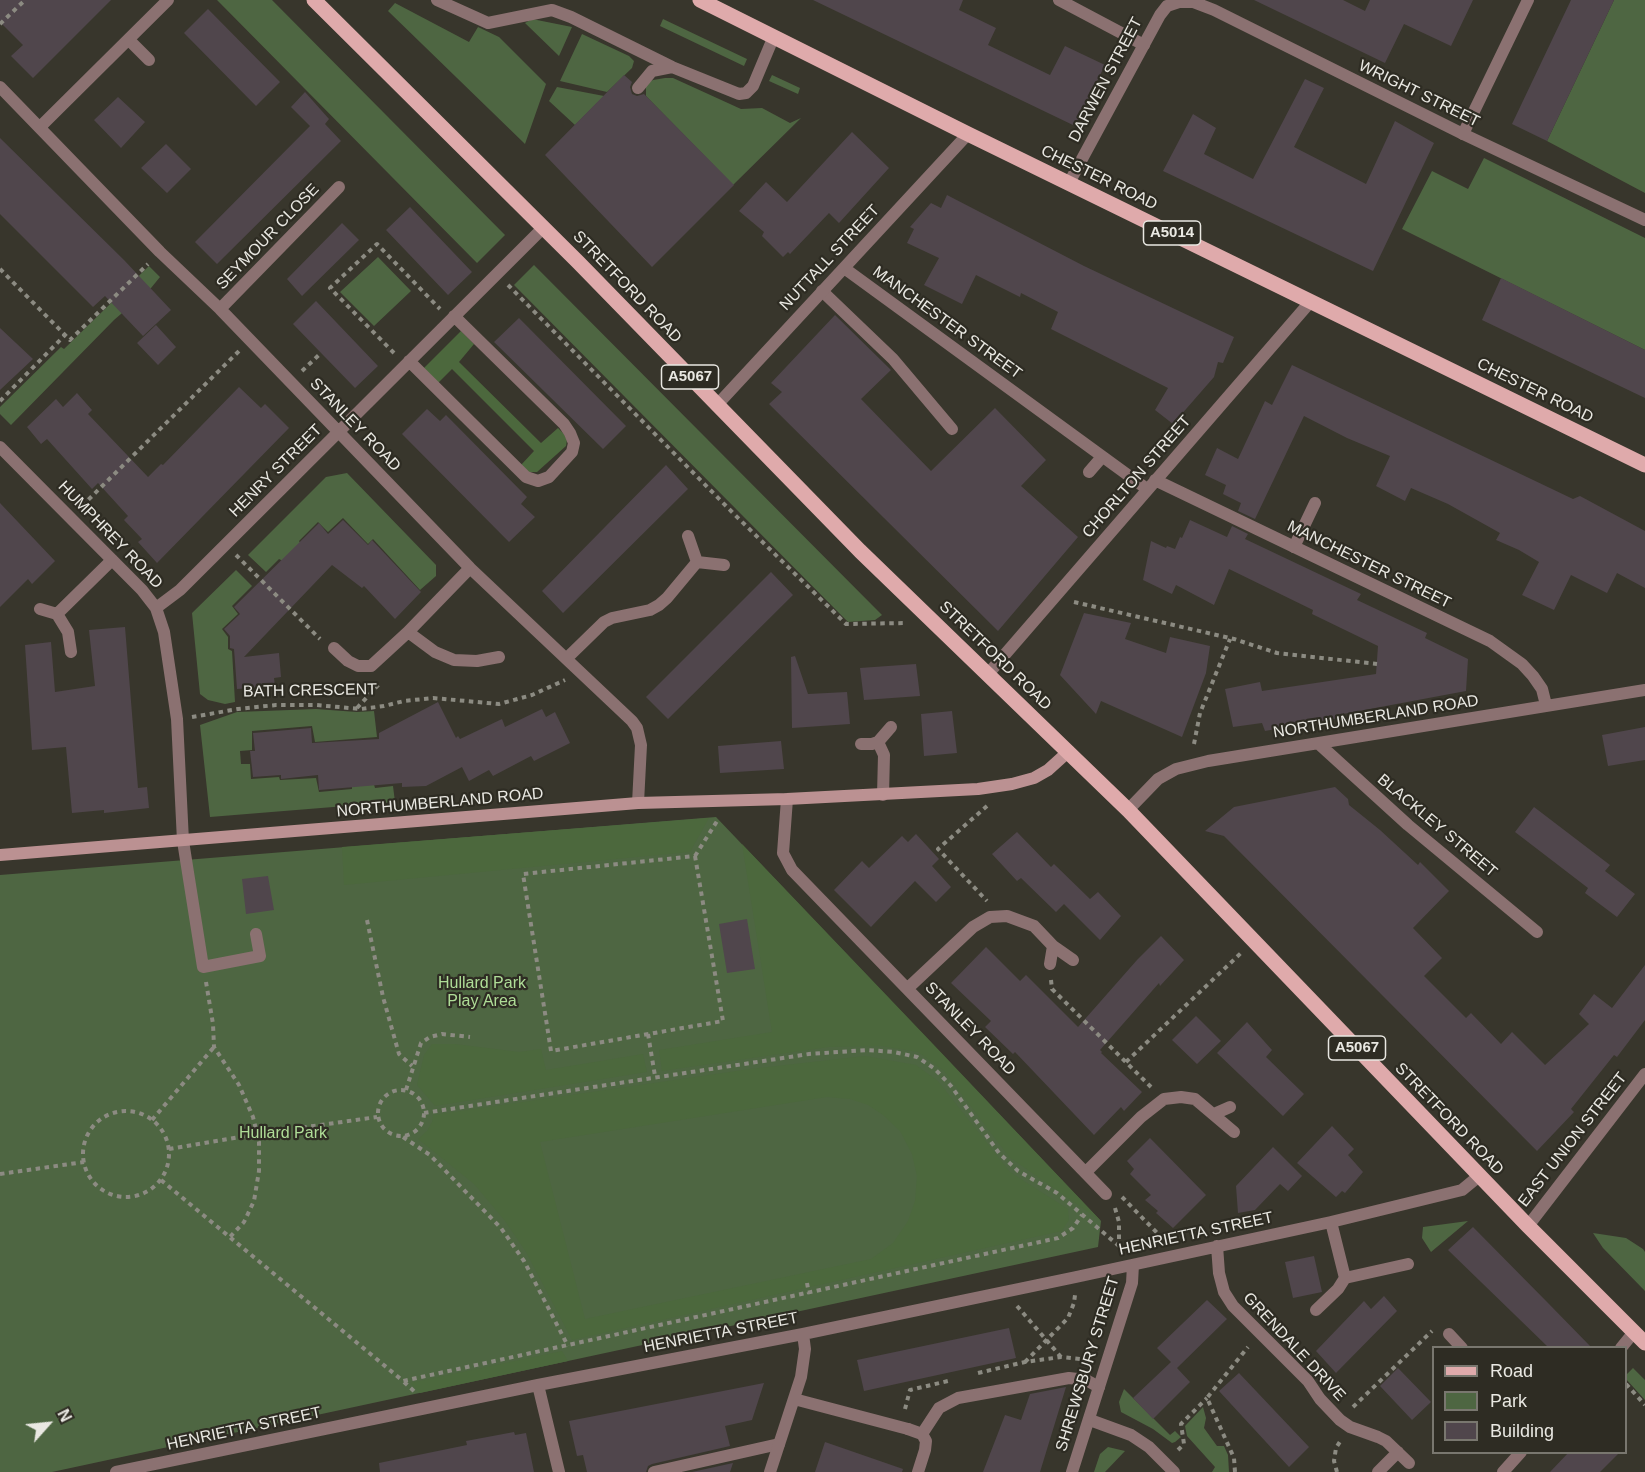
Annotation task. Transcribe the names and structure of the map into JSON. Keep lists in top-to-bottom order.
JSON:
{
  "streets": {
    "main road": [
      "CHESTER ROAD",
      "A5014",
      "STRETFORD ROAD",
      "A5067",
      "NORTHUMBERLAND ROAD"
    ],
    "street": [
      "DARWEN STREET",
      "WRIGHT STREET",
      "SEYMOUR CLOSE",
      "NUTTALL STREET",
      "MANCHESTER STREET",
      "STANLEY ROAD",
      "HENRY STREET",
      "CHORLTON STREET",
      "HUMPHREY ROAD",
      "BATH CRESCENT",
      "BLACKLEY STREET",
      "EAST UNION STREET",
      "HENRIETTA STREET",
      "GRENDALE DRIVE",
      "SHREWSBURY STREET"
    ]
  },
  "crossings": [
    ["DARWEN STREET", "WRIGHT STREET"],
    ["DARWEN STREET", "CHESTER ROAD"],
    ["CHESTER ROAD", "NUTTALL STREET"],
    ["CHESTER ROAD", "CHORLTON STREET"],
    ["SEYMOUR CLOSE", "STANLEY ROAD"],
    ["NUTTALL STREET", "STRETFORD ROAD"],
    ["NUTTALL STREET", "MANCHESTER STREET"],
    ["STRETFORD ROAD", "HENRY STREET"],
    ["STRETFORD ROAD", "CHORLTON STREET"],
    ["STRETFORD ROAD", "NORTHUMBERLAND ROAD"],
    ["STRETFORD ROAD", "EAST UNION STREET"],
    ["STRETFORD ROAD", "HENRIETTA STREET"],
    ["MANCHESTER STREET", "CHORLTON STREET"],
    ["MANCHESTER STREET", "NORTHUMBERLAND ROAD"],
    ["STANLEY ROAD", "HENRY STREET"],
    ["STANLEY ROAD", "BATH CRESCENT"],
    ["STANLEY ROAD", "NORTHUMBERLAND ROAD"],
    ["HENRY STREET", "HUMPHREY ROAD"],
    ["HUMPHREY ROAD", "BATH CRESCENT"],
    ["HUMPHREY ROAD", "NORTHUMBERLAND ROAD"],
    ["NORTHUMBERLAND ROAD", "BLACKLEY STREET"],
    ["HENRIETTA STREET", "GRENDALE DRIVE"],
    ["HENRIETTA STREET", "SHREWSBURY STREET"]
  ],
  "parks": ["Hullard Park Play Area", "Hullard Park"],
  "legend": ["Road", "Park", "Building"],
  "north": "top right"
}
